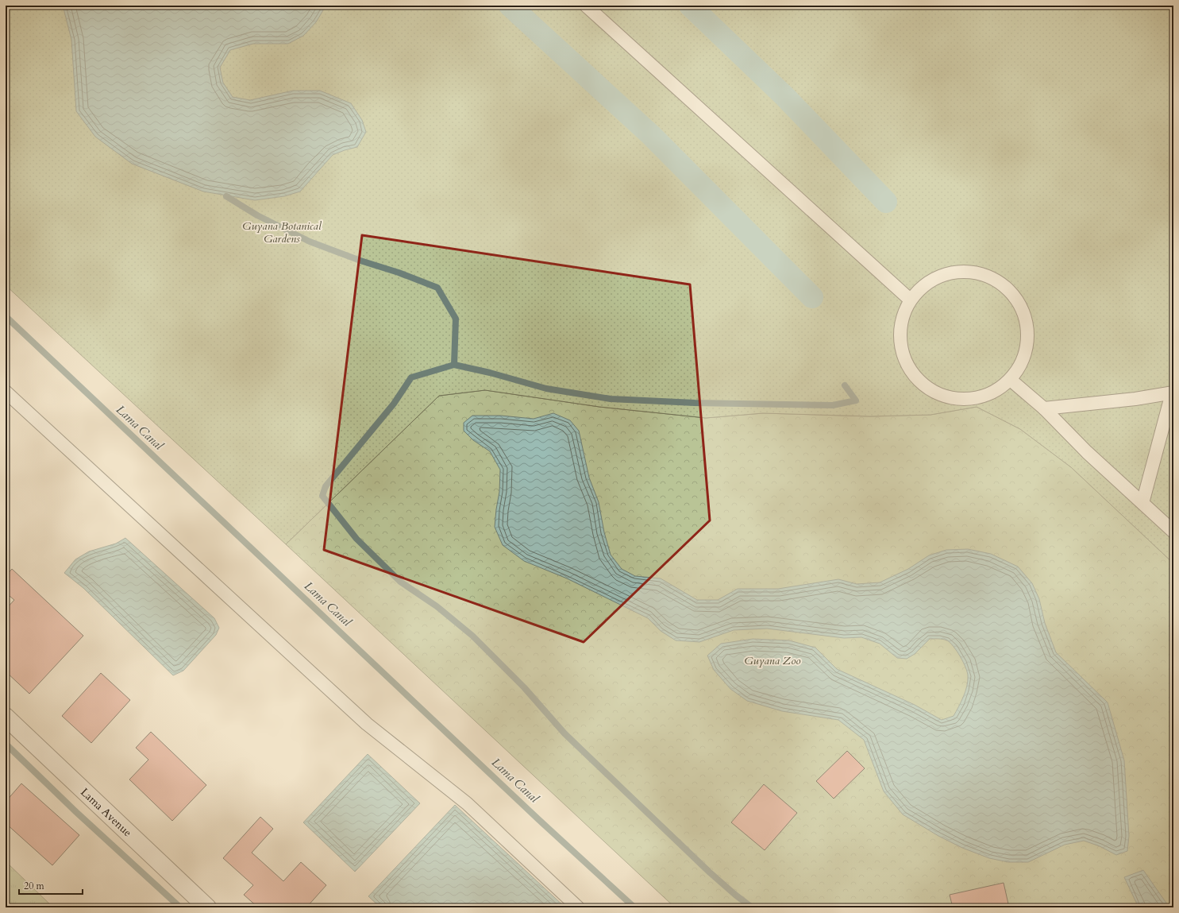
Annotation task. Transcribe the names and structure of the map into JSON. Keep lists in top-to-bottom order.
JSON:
{
  "streets": {
    "street": ["Lama Avenue"]
  },
  "water": ["Lama Canal"],
  "parks": ["Guyana Botanical Gardens", "Guyana Zoo"],
  "scale_bar": "20 m"
}
